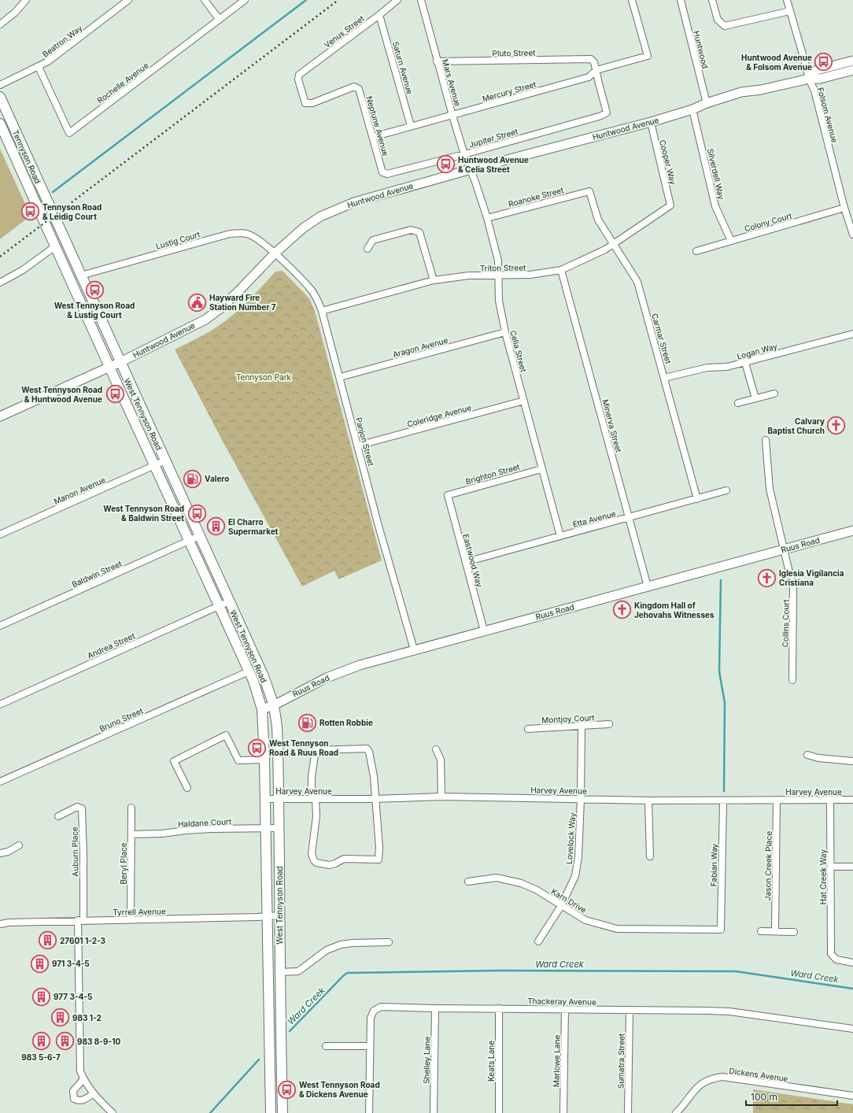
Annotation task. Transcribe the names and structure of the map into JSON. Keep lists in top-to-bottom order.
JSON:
{
  "streets": {
    "main road": ["Tennyson Road", "West Tennyson Road"],
    "street": [
      "Venus Street",
      "Beatron Way",
      "Huntwood",
      "Pluto Street",
      "Saturn Avenue",
      "Rochelle Avenue",
      "Mars Avenue",
      "Mercury Street",
      "Folsom Avenue",
      "Neptune Avenue",
      "Huntwood Avenue",
      "Jupiter Street",
      "Cooper Way",
      "Silverdell Way",
      "Roanoke Street",
      "Colony Court",
      "Lustig Court",
      "Triton Street",
      "Carmar Street",
      "Aragon Avenue",
      "Celia Street",
      "Logan Way",
      "Coleridge Avenue",
      "Minerva Street",
      "Panjon Street",
      "Brighton Street",
      "Manon Avenue",
      "Etta Avenue",
      "Ruus Road",
      "Eastwood Way",
      "Baldwin Street",
      "Collins Court",
      "Andrea Street",
      "Montjoy Court",
      "Bruno Street",
      "Harvey Avenue",
      "Haldane Court",
      "Lovelock Way",
      "Auburn Place",
      "Beryl Place",
      "Fabian Way",
      "Jason Creek Place",
      "Hat Creek Way",
      "Karn Drive",
      "Tyrrell Avenue",
      "Thackeray Avenue",
      "Shelley Lane",
      "Keats Lane",
      "Marlowe Lane",
      "Sumatra Street",
      "Dickens Avenue"
    ]
  },
  "crossings": [
    ["Venus Street", "Saturn Avenue"],
    ["Venus Street", "Neptune Avenue"],
    ["Beatron Way", "Rochelle Avenue"],
    ["Huntwood", "Huntwood Avenue"],
    ["Pluto Street", "Mars Avenue"],
    ["Pluto Street", "Mercury Street"],
    ["Pluto Street", "Jupiter Street"],
    ["Saturn Avenue", "Mercury Street"],
    ["Mars Avenue", "Mercury Street"],
    ["Mars Avenue", "Huntwood Avenue"],
    ["Mars Avenue", "Jupiter Street"],
    ["Mars Avenue", "Celia Street"],
    ["Mercury Street", "Neptune Avenue"],
    ["Mercury Street", "Jupiter Street"],
    ["Folsom Avenue", "Huntwood Avenue"],
    ["Folsom Avenue", "Colony Court"],
    ["Neptune Avenue", "Jupiter Street"],
    ["Huntwood Avenue", "Cooper Way"],
    ["Huntwood Avenue", "Silverdell Way"],
    ["Huntwood Avenue", "Lustig Court"],
    ["Huntwood Avenue", "Celia Street"],
    ["Huntwood Avenue", "West Tennyson Road"],
    ["Huntwood Avenue", "Panjon Street"],
    ["Tennyson Road", "West Tennyson Road"],
    ["Cooper Way", "Triton Street"],
    ["Silverdell Way", "Colony Court"],
    ["Roanoke Street", "Carmar Street"],
    ["Roanoke Street", "Celia Street"],
    ["Lustig Court", "West Tennyson Road"],
    ["Lustig Court", "Panjon Street"],
    ["Triton Street", "Carmar Street"],
    ["Triton Street", "Celia Street"],
    ["Triton Street", "Minerva Street"],
    ["Triton Street", "Panjon Street"],
    ["Carmar Street", "Logan Way"],
    ["Carmar Street", "Etta Avenue"],
    ["Aragon Avenue", "Celia Street"],
    ["Aragon Avenue", "Panjon Street"],
    ["Celia Street", "Coleridge Avenue"],
    ["Celia Street", "Brighton Street"],
    ["Celia Street", "Etta Avenue"],
    ["West Tennyson Road", "Manon Avenue"],
    ["West Tennyson Road", "Ruus Road"],
    ["West Tennyson Road", "Baldwin Street"],
    ["West Tennyson Road", "Andrea Street"],
    ["West Tennyson Road", "Bruno Street"],
    ["West Tennyson Road", "Harvey Avenue"],
    ["West Tennyson Road", "Haldane Court"],
    ["West Tennyson Road", "Tyrrell Avenue"],
    ["Coleridge Avenue", "Panjon Street"],
    ["Minerva Street", "Etta Avenue"],
    ["Minerva Street", "Ruus Road"],
    ["Panjon Street", "Ruus Road"],
    ["Brighton Street", "Eastwood Way"],
    ["Etta Avenue", "Eastwood Way"],
    ["Ruus Road", "Eastwood Way"],
    ["Ruus Road", "Collins Court"],
    ["Montjoy Court", "Lovelock Way"],
    ["Harvey Avenue", "Lovelock Way"],
    ["Harvey Avenue", "Fabian Way"],
    ["Harvey Avenue", "Jason Creek Place"],
    ["Harvey Avenue", "Hat Creek Way"],
    ["Haldane Court", "Beryl Place"],
    ["Lovelock Way", "Karn Drive"],
    ["Auburn Place", "Tyrrell Avenue"],
    ["Beryl Place", "Tyrrell Avenue"],
    ["Fabian Way", "Karn Drive"],
    ["Thackeray Avenue", "Shelley Lane"],
    ["Thackeray Avenue", "Keats Lane"],
    ["Thackeray Avenue", "Marlowe Lane"],
    ["Thackeray Avenue", "Sumatra Street"]
  ],
  "water": ["Ward Creek"],
  "parks": ["Tennyson Park"],
  "places": {
    "bus stop": [
      "Huntwood Avenue & Folsom Avenue",
      "Huntwood Avenue & Celia Street",
      "Tennyson Road & Leidig Court",
      "West Tennyson Road & Lustig Court",
      "West Tennyson Road & Huntwood Avenue",
      "West Tennyson Road & Baldwin Street",
      "West Tennyson Road & Ruus Road",
      "West Tennyson Road & Dickens Avenue"
    ],
    "public building": ["Hayward Fire Station Number 7"],
    "church": ["Calvary Baptist Church", "Iglesia Vigilancia Cristiana", "Kingdom Hall of Jehovahs Witnesses"],
    "fuel station": ["Valero", "Rotten Robbie"],
    "building": [
      "El Charro Supermarket",
      "27601 1-2-3",
      "971 3-4-5",
      "977 3-4-5",
      "983 1-2",
      "983 5-6-7",
      "983 8-9-10"
    ]
  },
  "scale_bar": "100 m"
}
